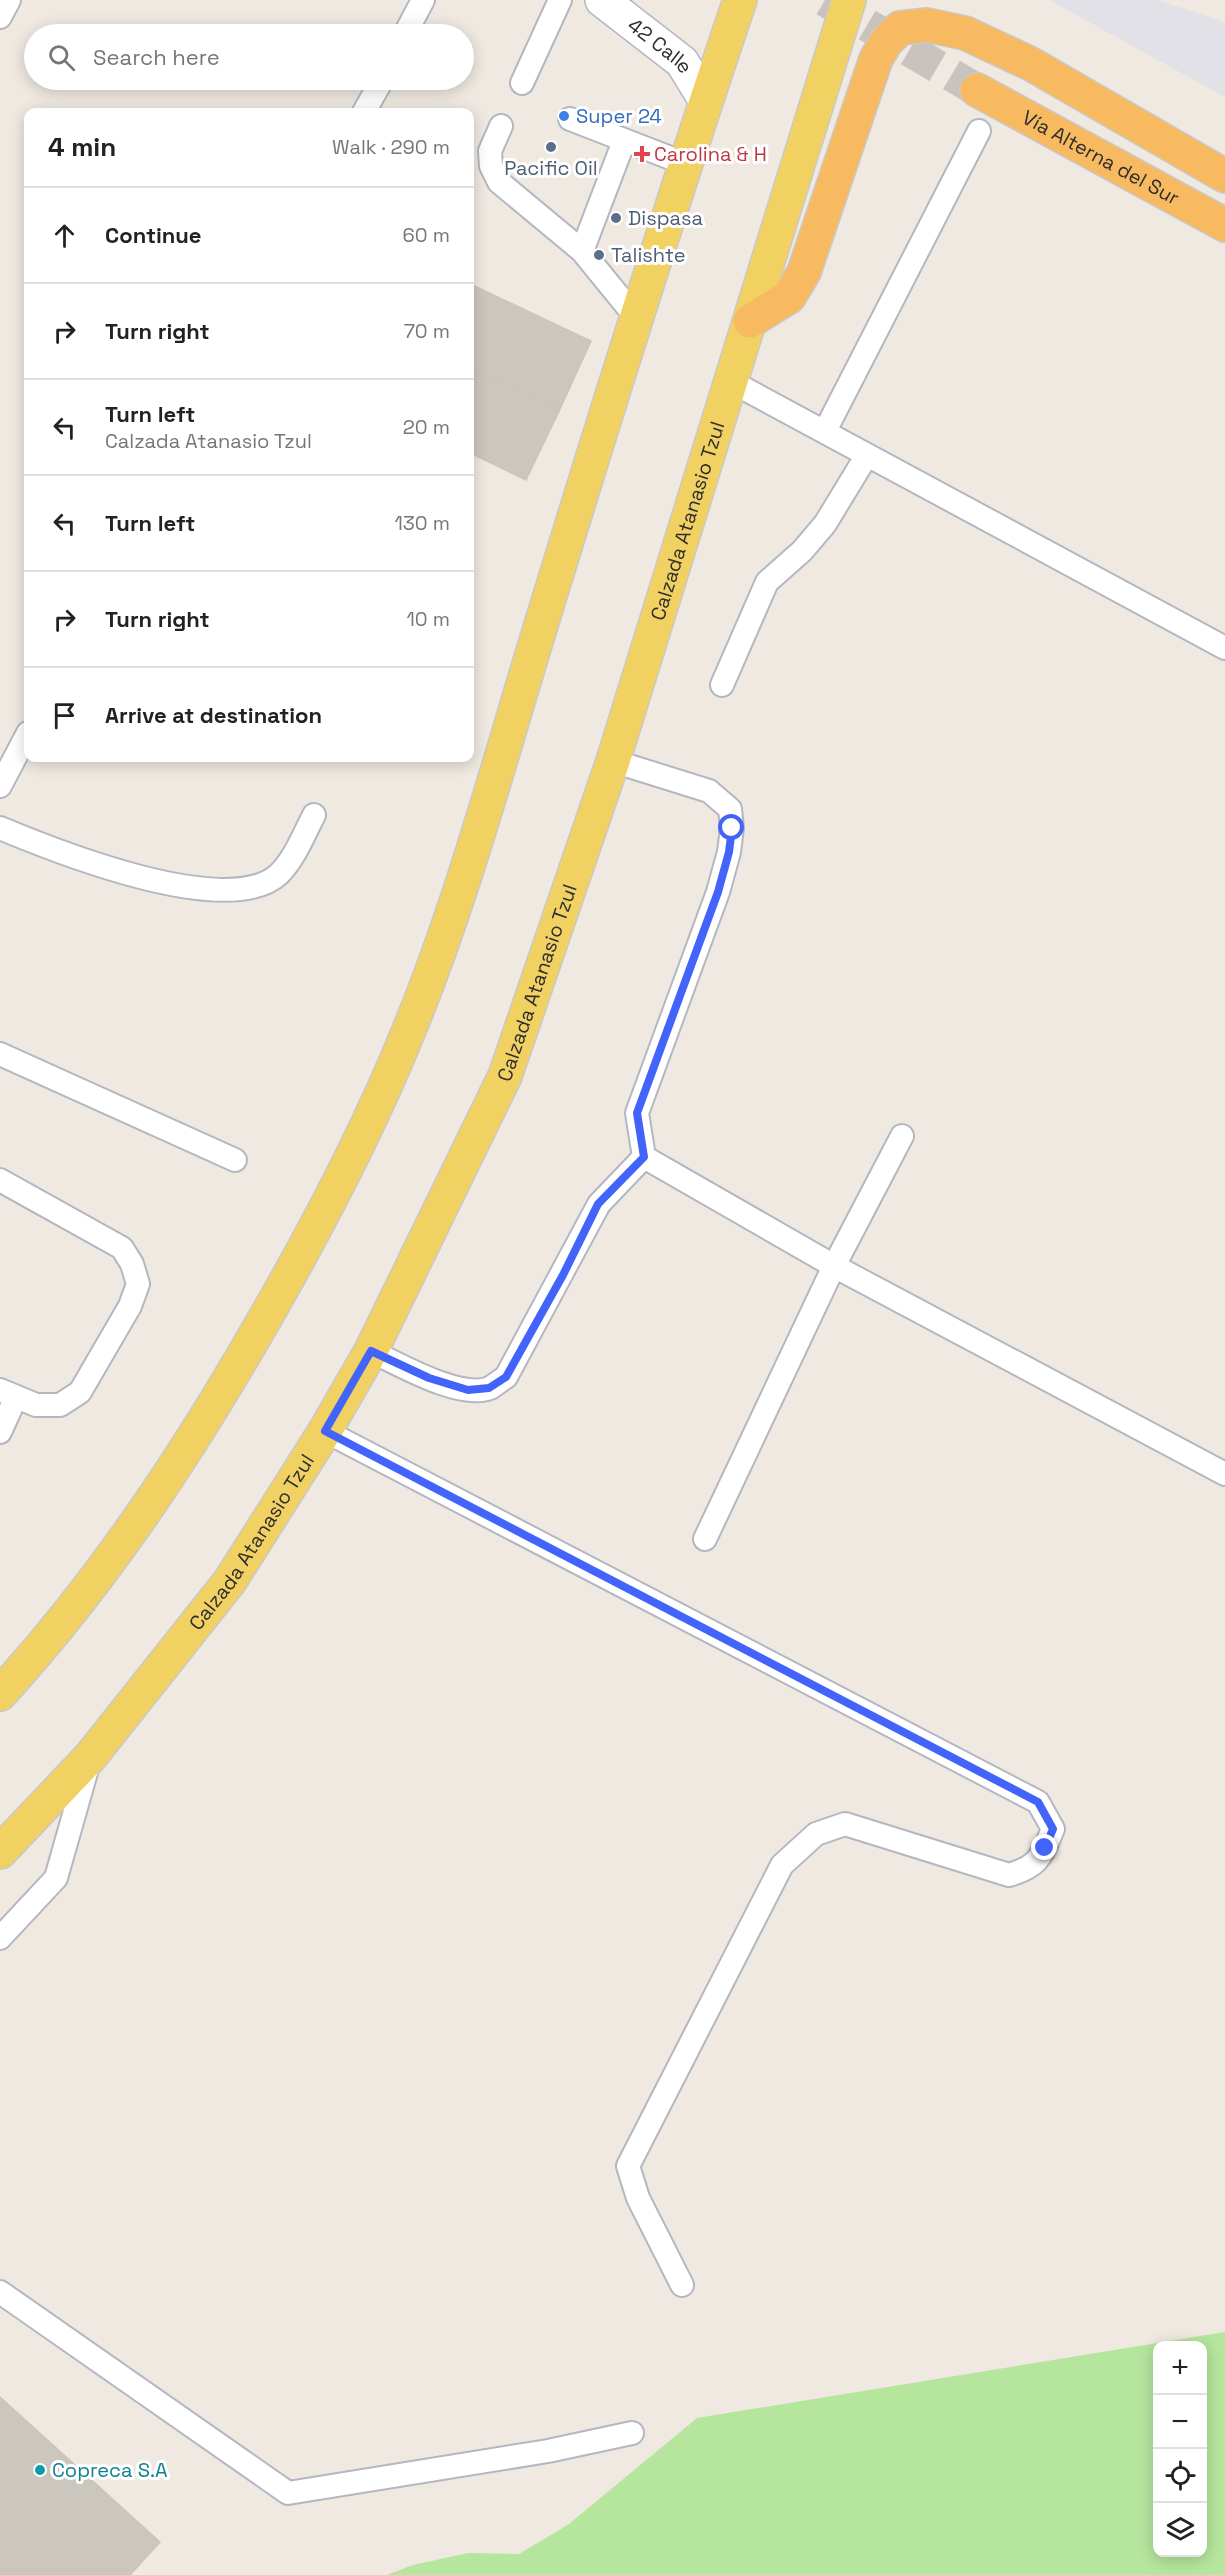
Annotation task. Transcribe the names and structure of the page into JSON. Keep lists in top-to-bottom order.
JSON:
{
  "streets": {
    "highway": ["Vía Alterna del Sur"],
    "main road": ["Calzada Atanasio Tzul"],
    "street": ["42 Calle"]
  },
  "places": {
    "other": [
      "Super 24",
      "Pacific Oil",
      "Dispasa",
      "Talishte",
      "Copreca S.A"
    ],
    "health": ["Carolina & H"]
  },
  "page": {
    "search": "Search here",
    "heading": ["4 min", "Walk · 290 m"],
    "list": [
      ["Continue", "60 m"],
      ["Turn right", "70 m"],
      ["Turn left", "Calzada Atanasio Tzul", "20 m"],
      ["Turn left", "130 m"],
      ["Turn right", "10 m"],
      "Arrive at destination"
    ],
    "map_buttons": ["+", "−"]
  }
}
